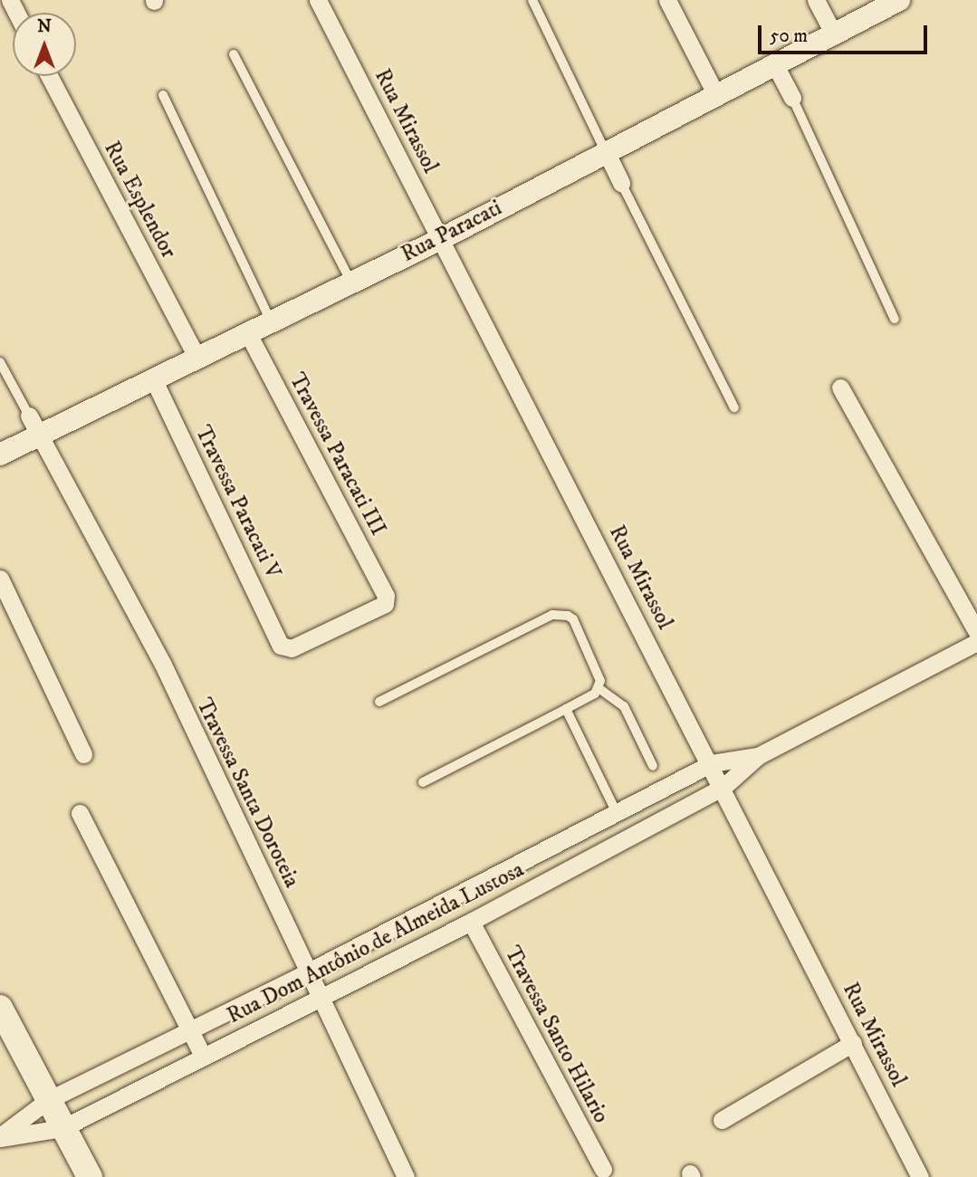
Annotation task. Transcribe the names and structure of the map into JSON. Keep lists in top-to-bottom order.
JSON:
{
  "streets": {
    "street": [
      "Rua Mirassol",
      "Rua Esplendor",
      "Rua Paracati",
      "Travessa Paracati III",
      "Travessa Paracati V",
      "Travessa Santa Doroteia",
      "Rua Dom Antônio de Almeida Lustosa",
      "Travessa Santo Hilario"
    ]
  },
  "crossings": [
    ["Rua Mirassol", "Rua Paracati"],
    ["Rua Mirassol", "Rua Dom Antônio de Almeida Lustosa"],
    ["Rua Esplendor", "Rua Paracati"],
    ["Rua Paracati", "Travessa Paracati III"],
    ["Rua Paracati", "Travessa Paracati V"],
    ["Rua Paracati", "Travessa Santa Doroteia"],
    ["Travessa Paracati III", "Travessa Paracati V"],
    ["Travessa Santa Doroteia", "Rua Dom Antônio de Almeida Lustosa"],
    ["Rua Dom Antônio de Almeida Lustosa", "Travessa Santo Hilario"]
  ],
  "scale_bar": "50 m",
  "north": "top"
}
